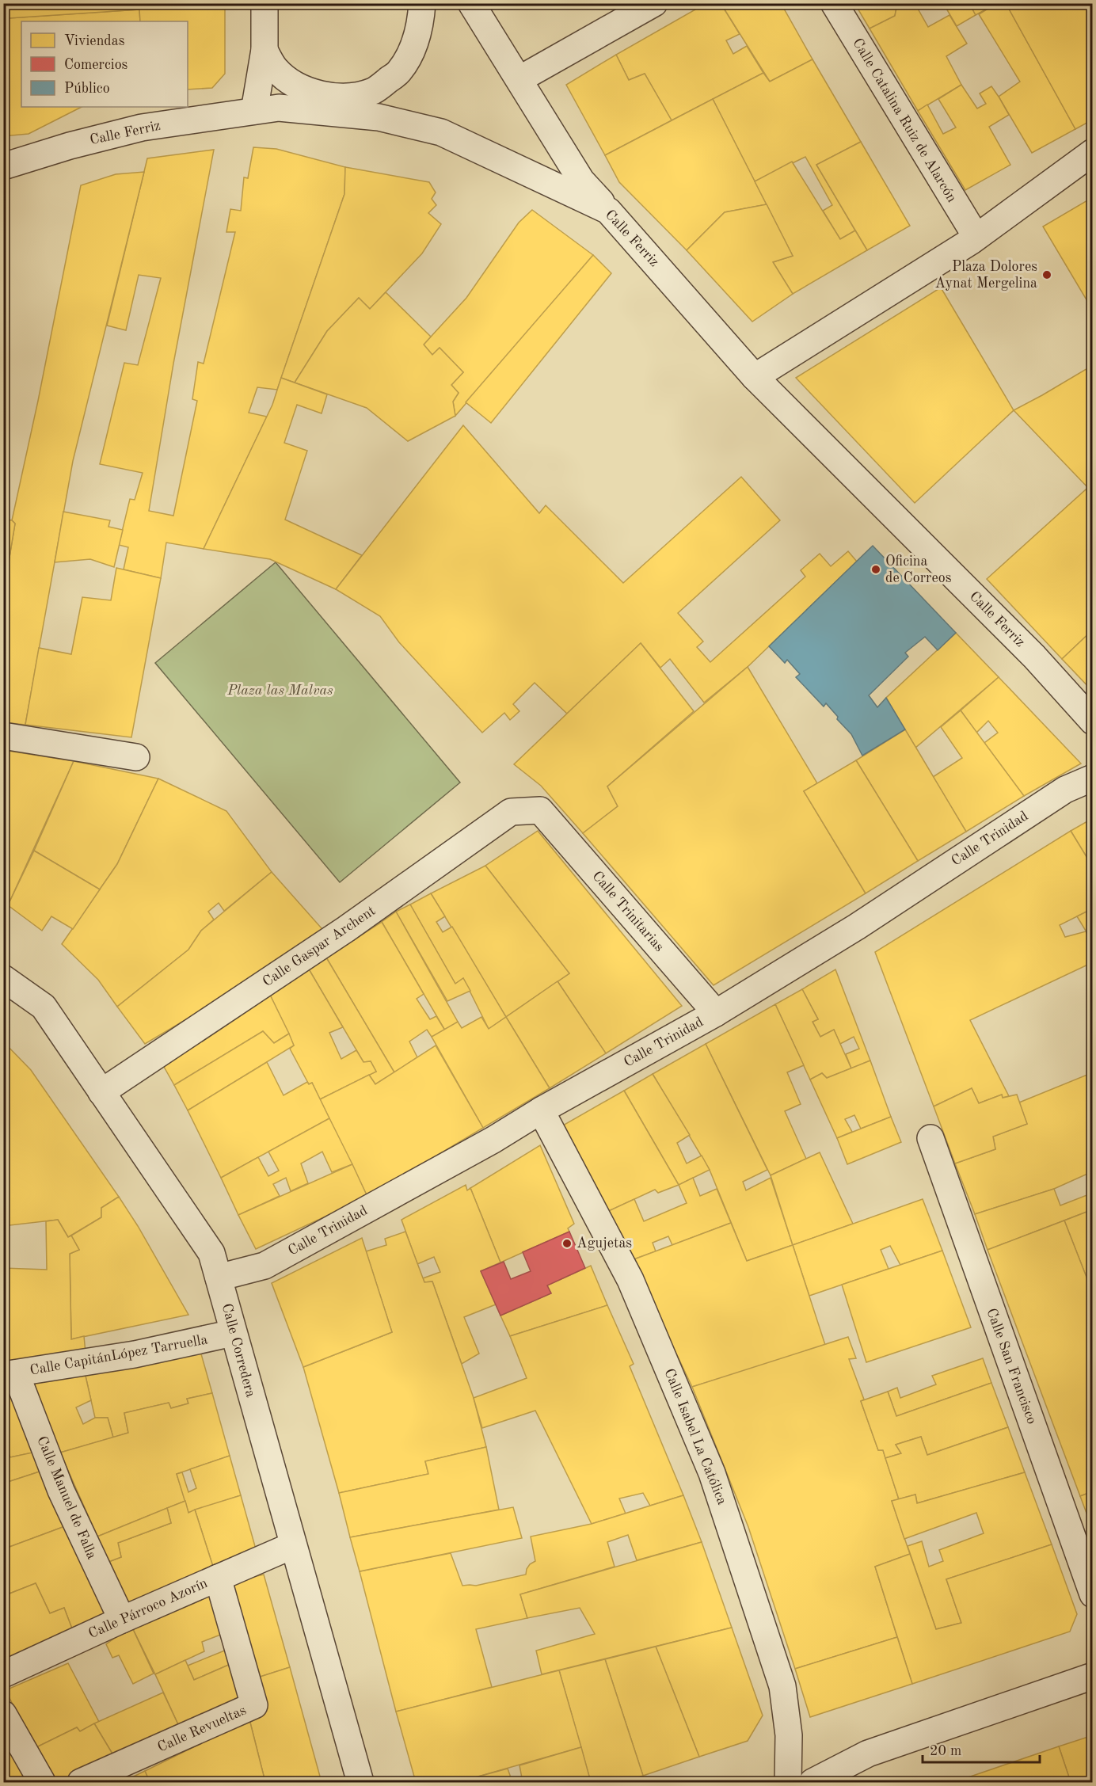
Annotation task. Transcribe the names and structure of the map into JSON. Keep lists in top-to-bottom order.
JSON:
{
  "streets": {
    "street": [
      "Calle Catalina Ruiz de Alarcón",
      "Calle Ferriz",
      "Calle Trinidad",
      "Calle Trinitarias",
      "Calle Gaspar Archent",
      "Calle Corredera",
      "Calle CapitánLópez Tarruella",
      "Calle San Francisco",
      "Calle Isabel La Católica",
      "Calle Manuel de Falla",
      "Calle Párroco Azorín",
      "Calle Revueltas"
    ]
  },
  "crossings": [
    ["Calle Trinidad", "Calle Trinitarias"],
    ["Calle Trinidad", "Calle Corredera"],
    ["Calle Trinidad", "Calle Isabel La Católica"],
    ["Calle Trinitarias", "Calle Gaspar Archent"],
    ["Calle Gaspar Archent", "Calle Corredera"],
    ["Calle Corredera", "Calle CapitánLópez Tarruella"],
    ["Calle Corredera", "Calle Párroco Azorín"],
    ["Calle CapitánLópez Tarruella", "Calle Manuel de Falla"],
    ["Calle Manuel de Falla", "Calle Párroco Azorín"],
    ["Calle Párroco Azorín", "Calle Revueltas"]
  ],
  "parks": ["Plaza las Malvas"],
  "places": ["Plaza Dolores Aynat Mergelina", "Oficina de Correos", "Agujetas"],
  "legend": ["Viviendas", "Comercios", "Público"],
  "scale_bar": "20 m"
}
